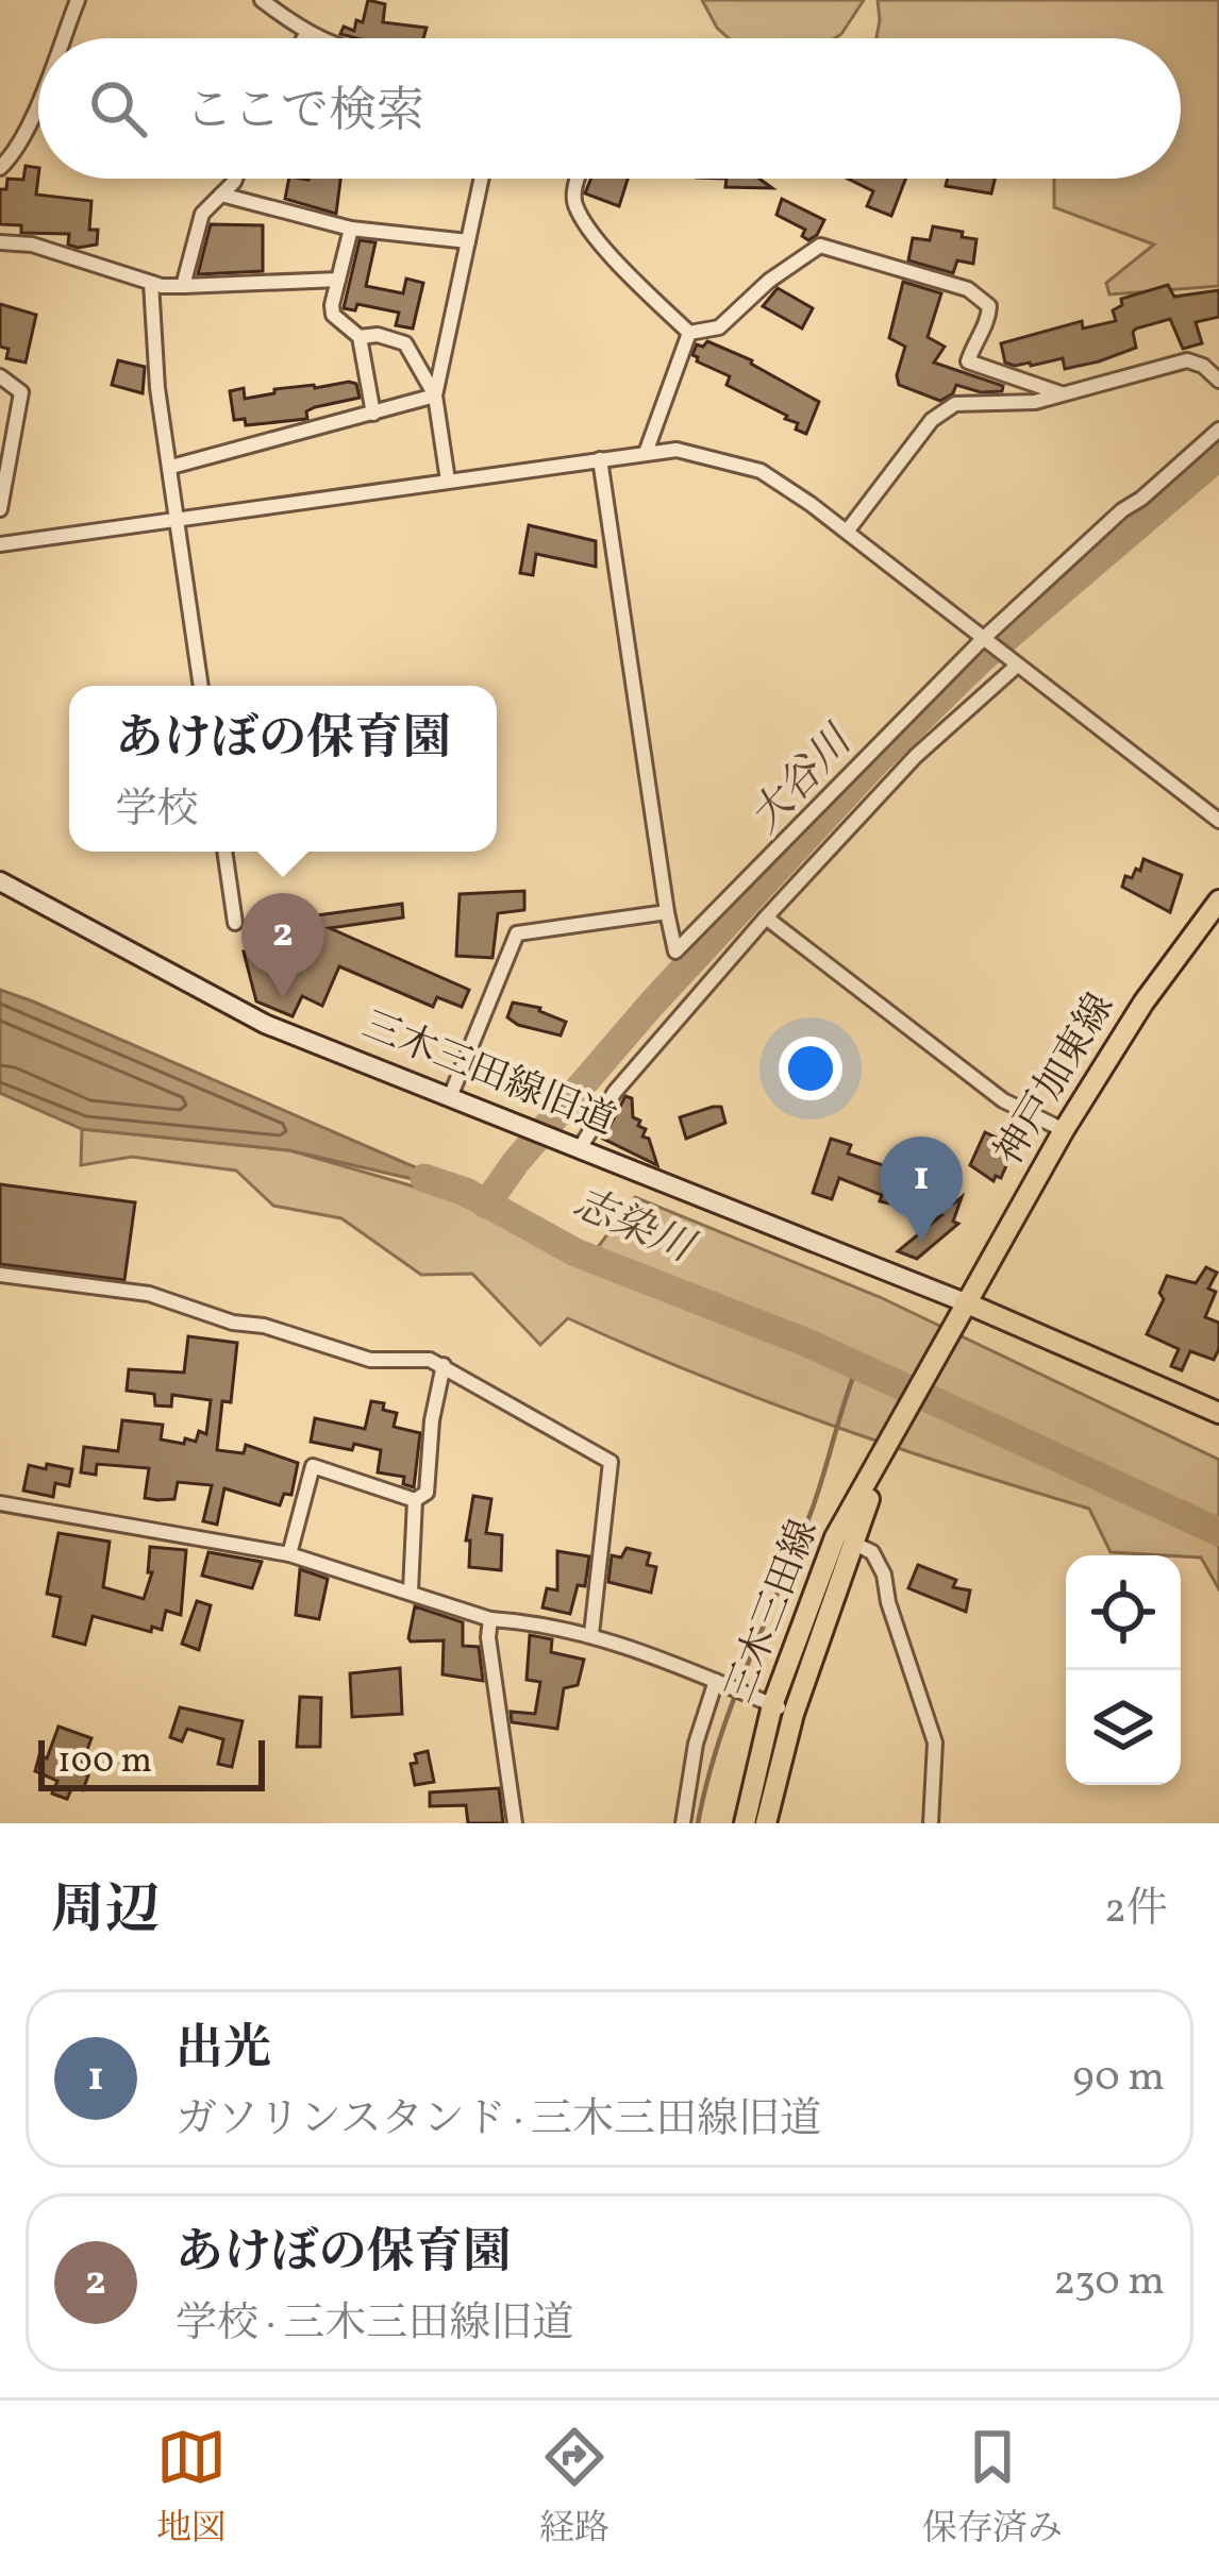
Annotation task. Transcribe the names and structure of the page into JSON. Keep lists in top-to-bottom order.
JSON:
{
  "streets": {
    "main road": ["神戸加東線", "三木三田線"],
    "street": ["三木三田線旧道"]
  },
  "crossings": [
    ["三木三田線旧道", "神戸加東線"],
    ["三木三田線旧道", "三木三田線"],
    ["神戸加東線", "三木三田線"]
  ],
  "water": ["大谷川", "志染川"],
  "scale_bar": "100 m",
  "page": {
    "search": "ここで検索",
    "popup": ["あけぼの保育園", "学校"],
    "pins": ["2", "1"],
    "scale": "100 m",
    "heading": ["周辺", "2件"],
    "list": [
      {
        "mark": "1",
        "name": "出光",
        "note": "ガソリンスタンド · 三木三田線旧道",
        "value": "90 m"
      },
      {
        "mark": "2",
        "name": "あけぼの保育園",
        "note": "学校 · 三木三田線旧道",
        "value": "230 m"
      }
    ],
    "nav": ["地図", "経路", "保存済み"]
  }
}
